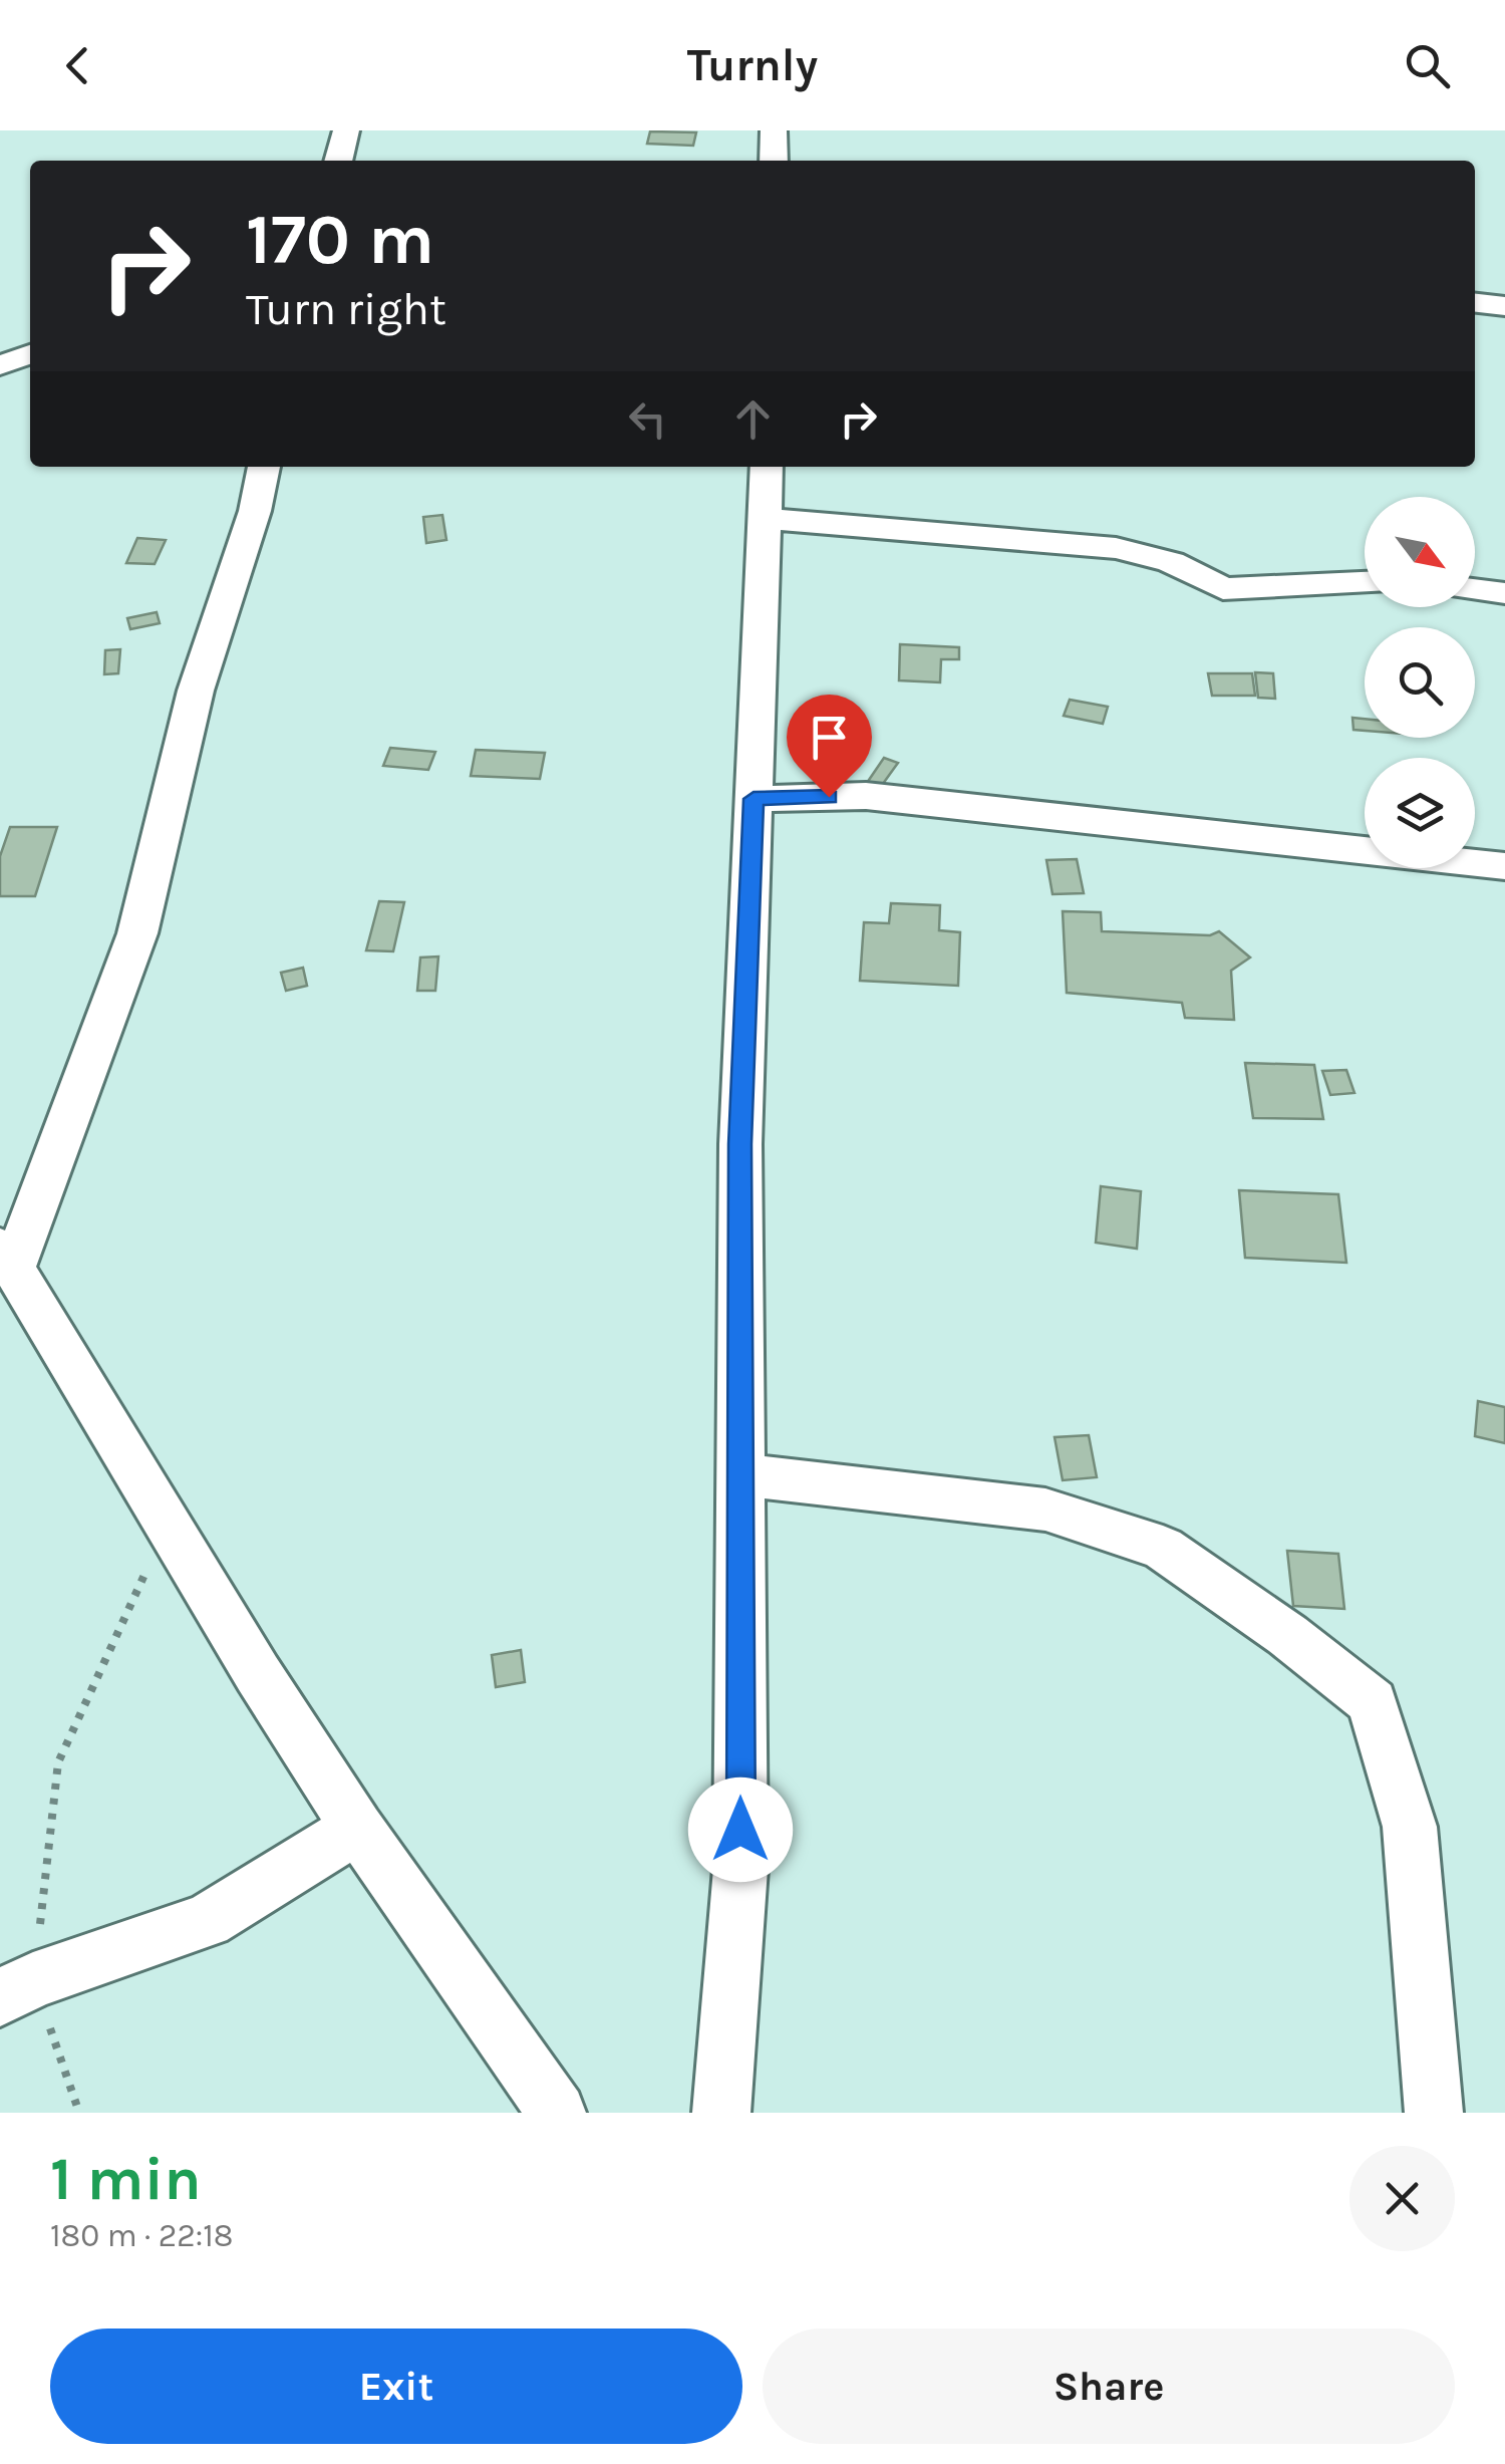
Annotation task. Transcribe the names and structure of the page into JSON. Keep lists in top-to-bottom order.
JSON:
{
  "north": "bottom right",
  "page": {
    "header": "Turnly",
    "turn": ["170 m", "Turn right"],
    "heading": ["1 min", "180 m · 22:18"],
    "buttons": ["Exit", "Share"]
  }
}
